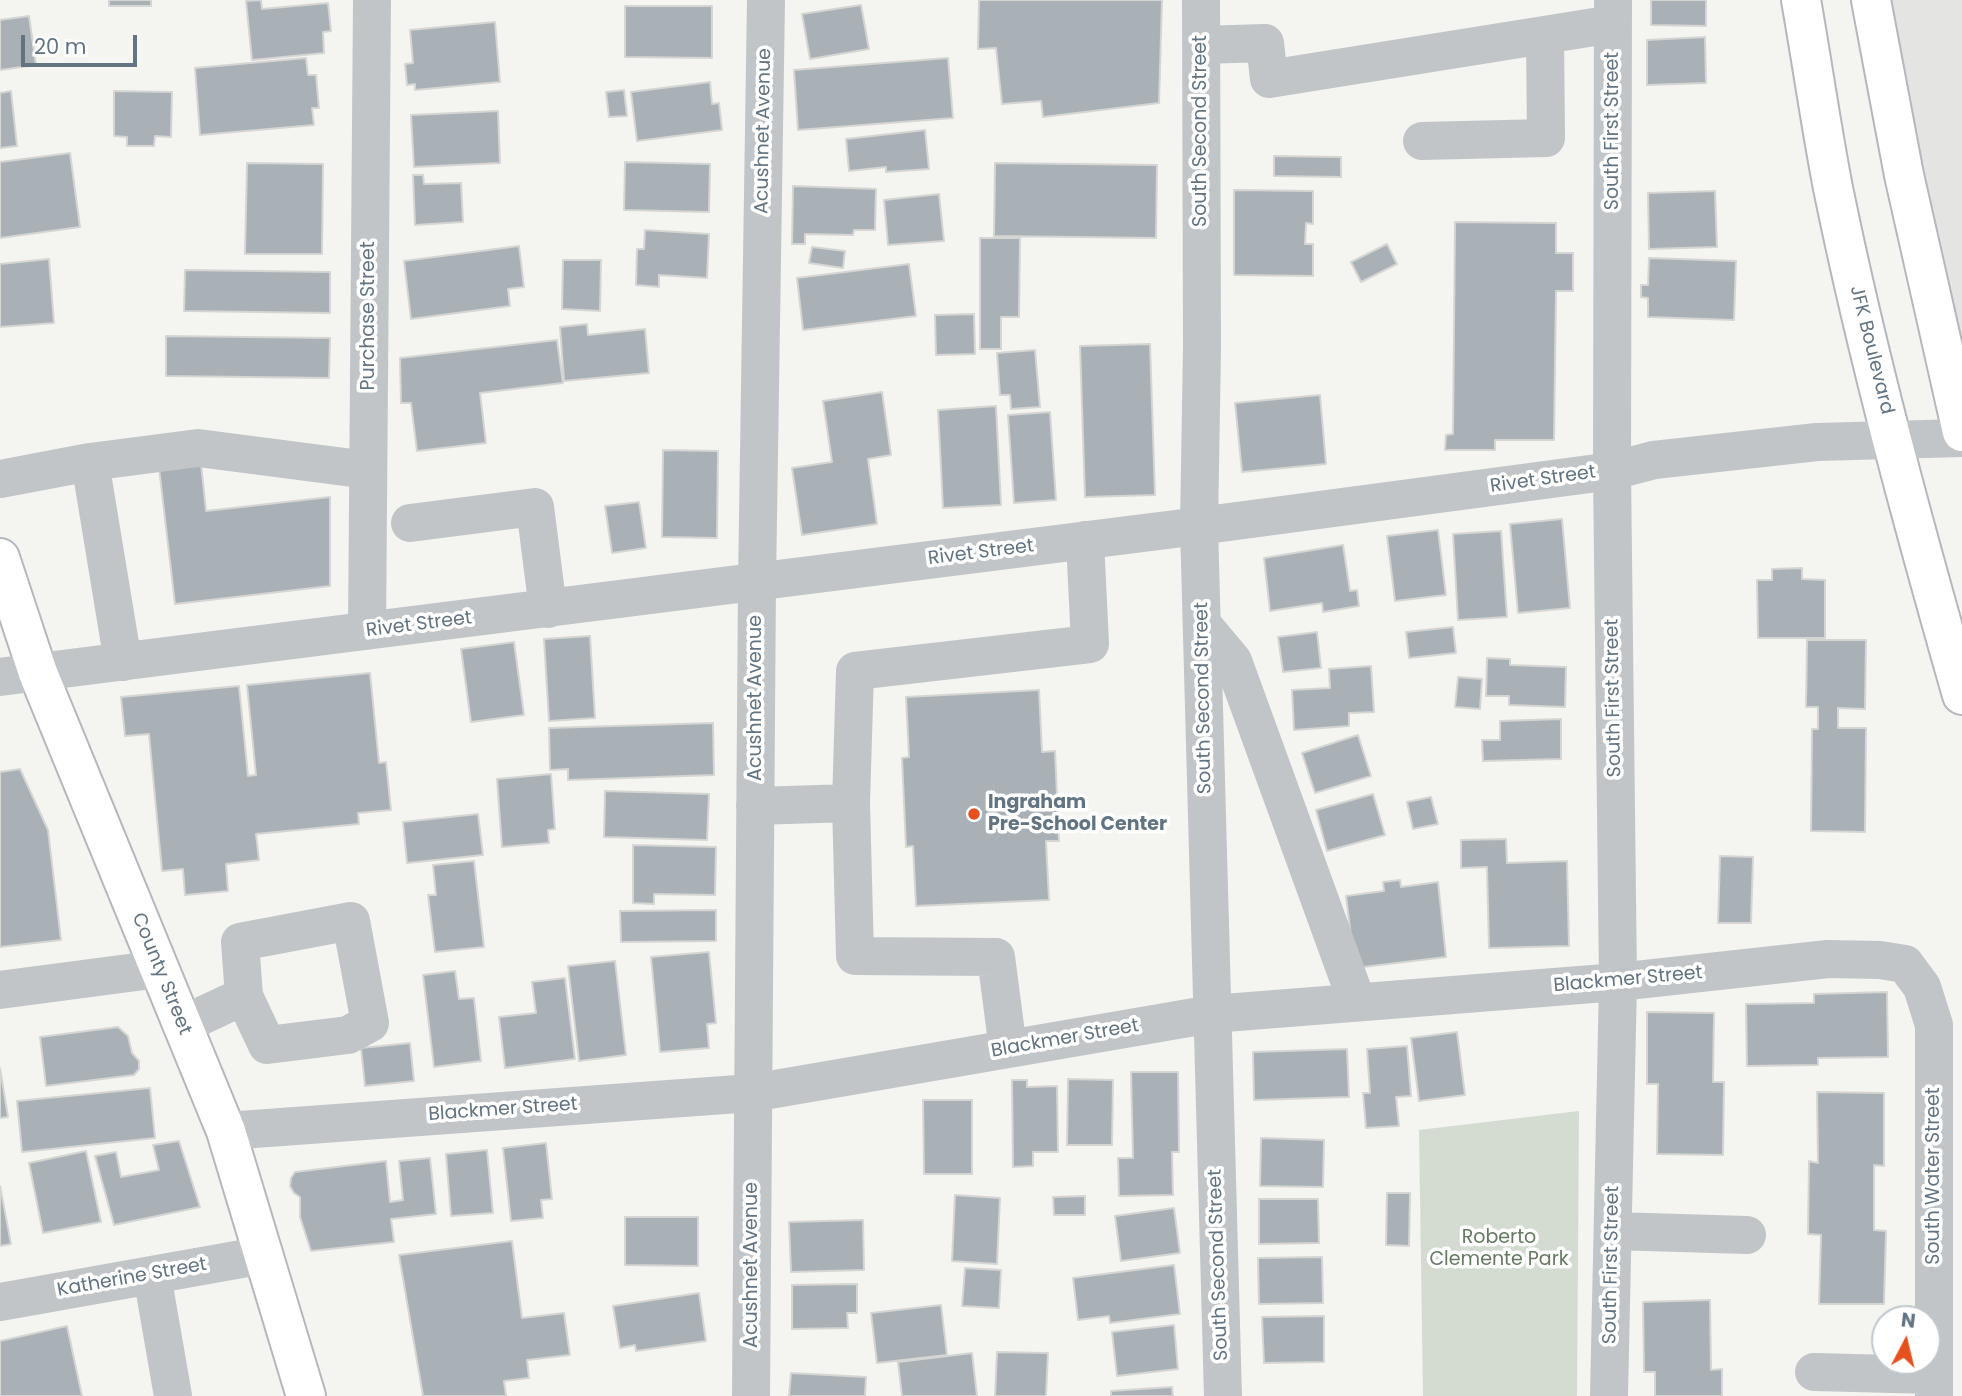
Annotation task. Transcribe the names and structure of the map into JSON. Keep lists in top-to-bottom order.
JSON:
{
  "streets": {
    "main road": ["JFK Boulevard", "County Street"],
    "street": [
      "Acushnet Avenue",
      "South Second Street",
      "South First Street",
      "Purchase Street",
      "Rivet Street",
      "Blackmer Street",
      "South Water Street",
      "Katherine Street"
    ]
  },
  "crossings": [
    ["Acushnet Avenue", "Rivet Street"],
    ["Acushnet Avenue", "Blackmer Street"],
    ["South Second Street", "Rivet Street"],
    ["South Second Street", "Blackmer Street"],
    ["South First Street", "Rivet Street"],
    ["South First Street", "Blackmer Street"],
    ["Purchase Street", "Rivet Street"],
    ["JFK Boulevard", "Rivet Street"],
    ["Rivet Street", "County Street"],
    ["County Street", "Blackmer Street"],
    ["County Street", "Katherine Street"],
    ["Blackmer Street", "South Water Street"]
  ],
  "parks": ["Roberto Clemente Park"],
  "places": ["Ingraham Pre-School Center"],
  "scale_bar": "20 m",
  "north": "top"
}
